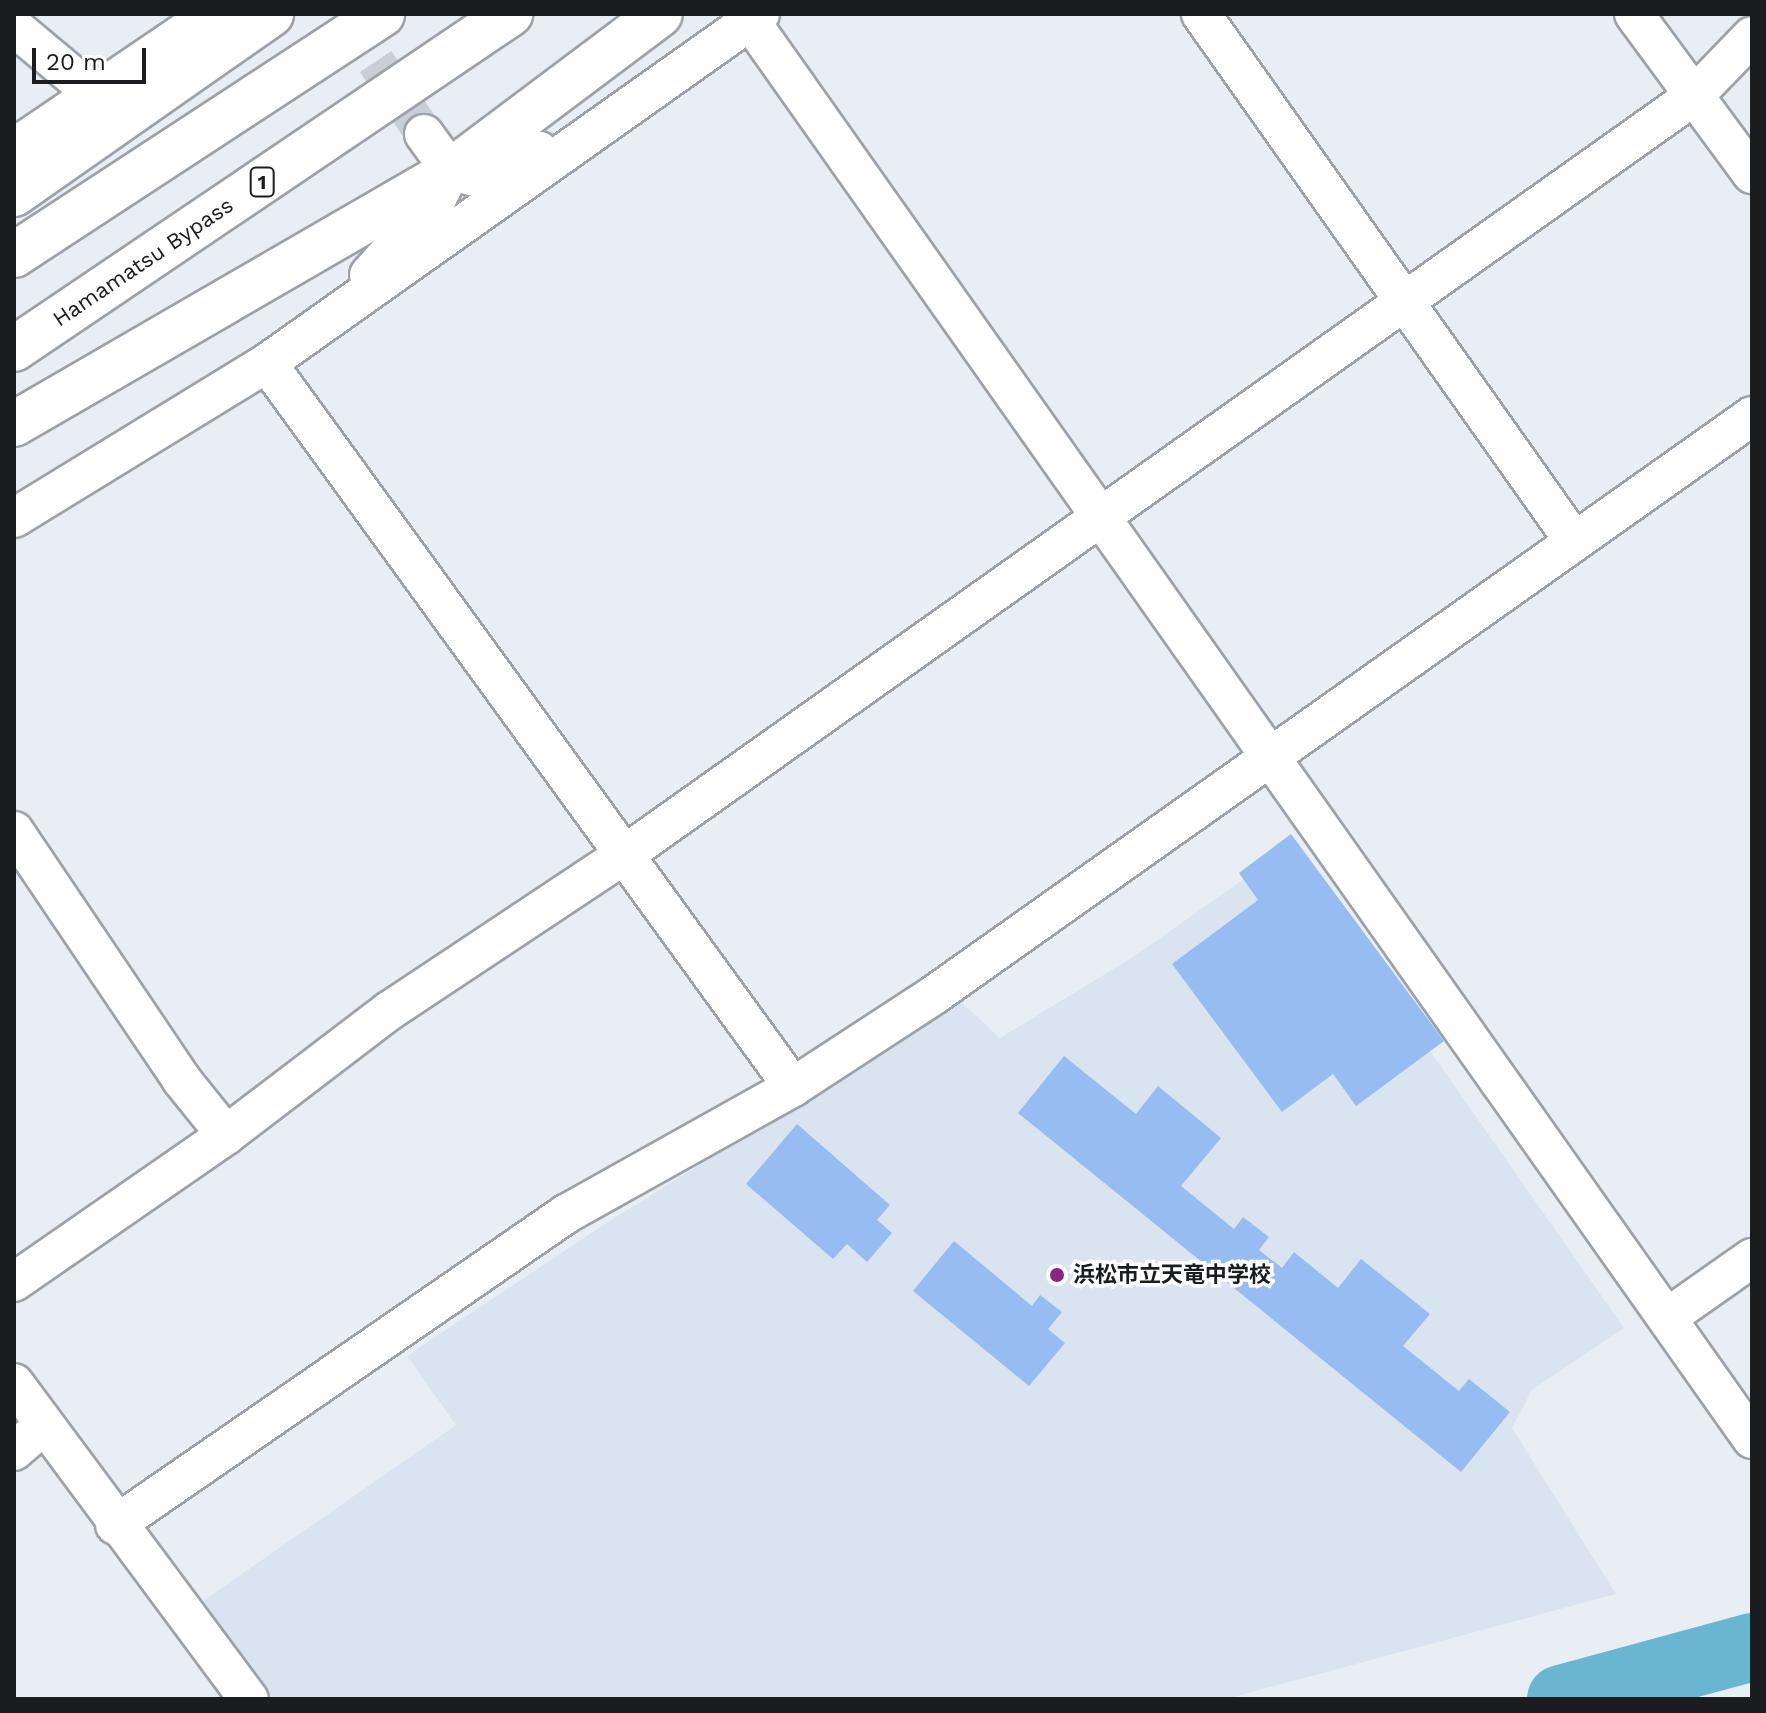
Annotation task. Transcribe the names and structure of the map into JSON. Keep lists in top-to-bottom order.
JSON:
{
  "streets": {
    "highway": ["1", "Hamamatsu Bypass"]
  },
  "places": ["浜松市立天竜中学校"],
  "scale_bar": "20 m"
}
